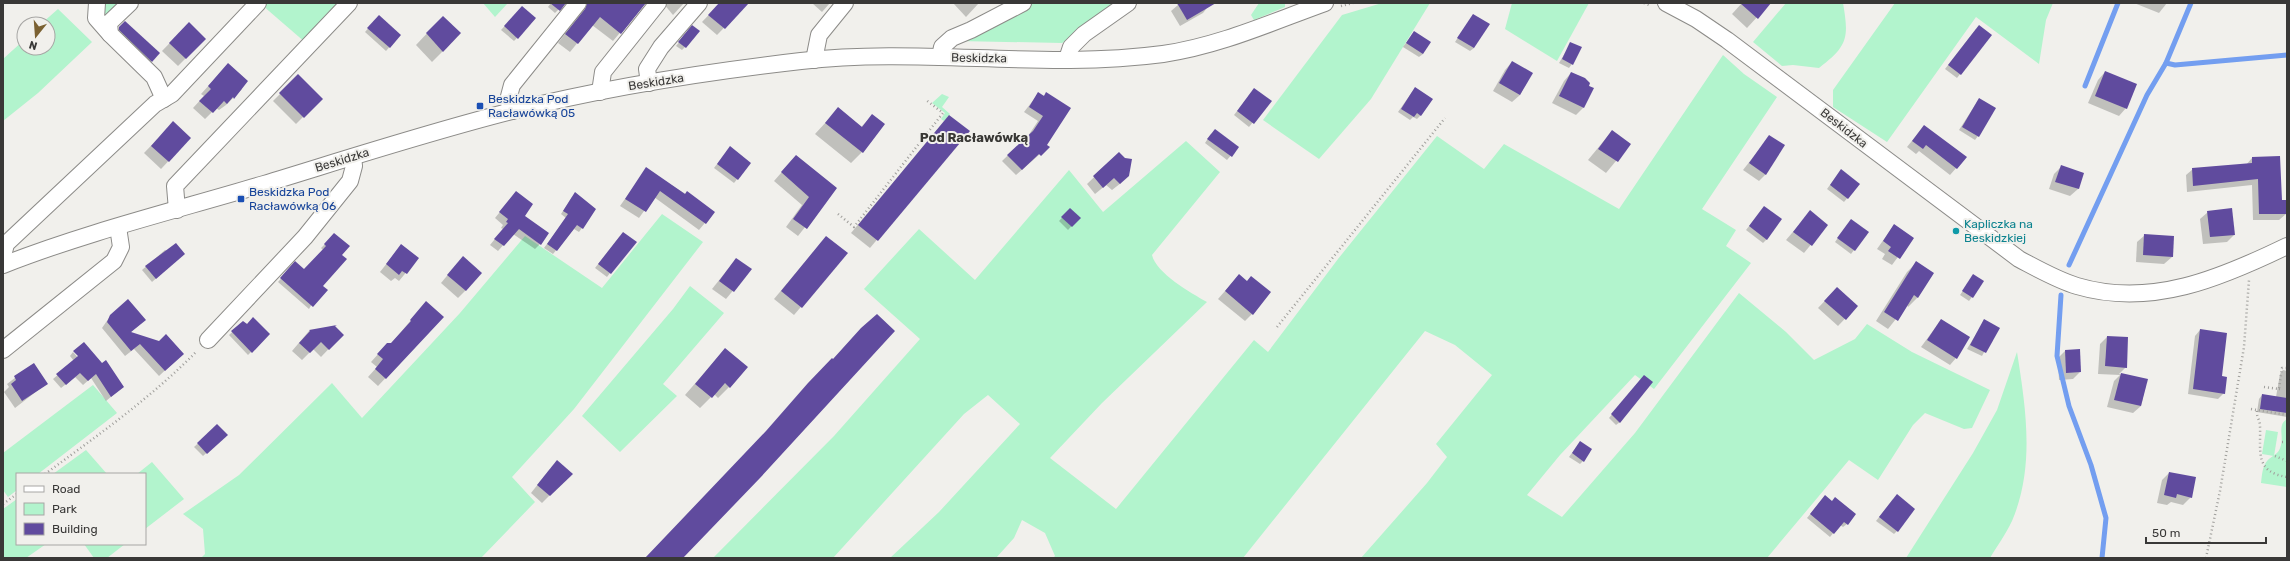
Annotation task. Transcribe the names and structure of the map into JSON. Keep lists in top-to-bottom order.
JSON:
{
  "streets": {
    "street": ["Beskidzka"]
  },
  "districts": ["Pod Racławówką"],
  "places": {
    "transit": ["Beskidzka Pod Racławówką 05", "Beskidzka Pod Racławówką 06"],
    "other": ["Kapliczka na Beskidzkiej"]
  },
  "legend": ["Road", "Park", "Building"],
  "scale_bar": "50 m",
  "north": "bottom"
}
